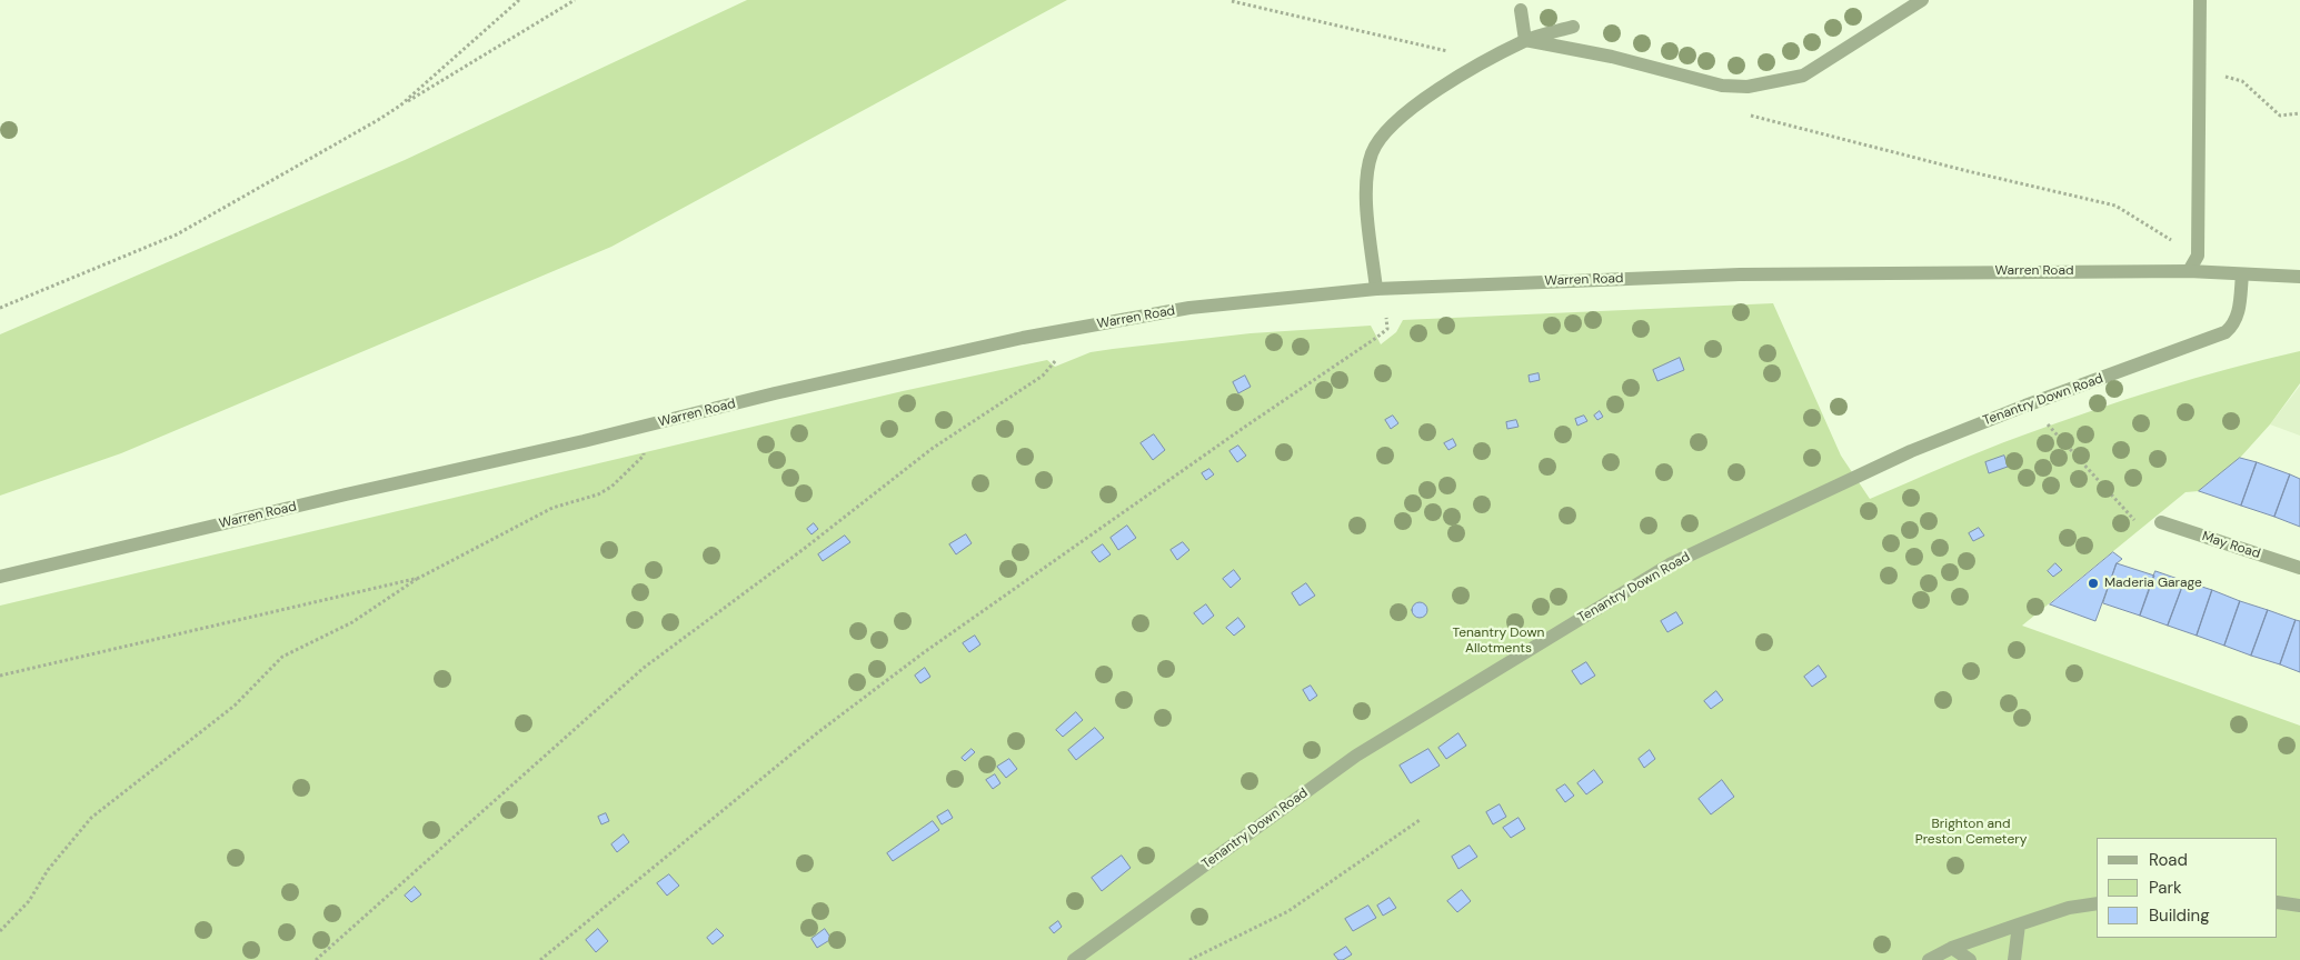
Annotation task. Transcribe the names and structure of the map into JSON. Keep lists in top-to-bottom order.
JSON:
{
  "streets": {
    "street": ["Warren Road", "Tenantry Down Road", "May Road"]
  },
  "crossings": [
    ["Warren Road", "Tenantry Down Road"]
  ],
  "parks": ["Tenantry Down Allotments", "Brighton and Preston Cemetery"],
  "places": ["Maderia Garage"],
  "legend": ["Road", "Park", "Building"]
}
